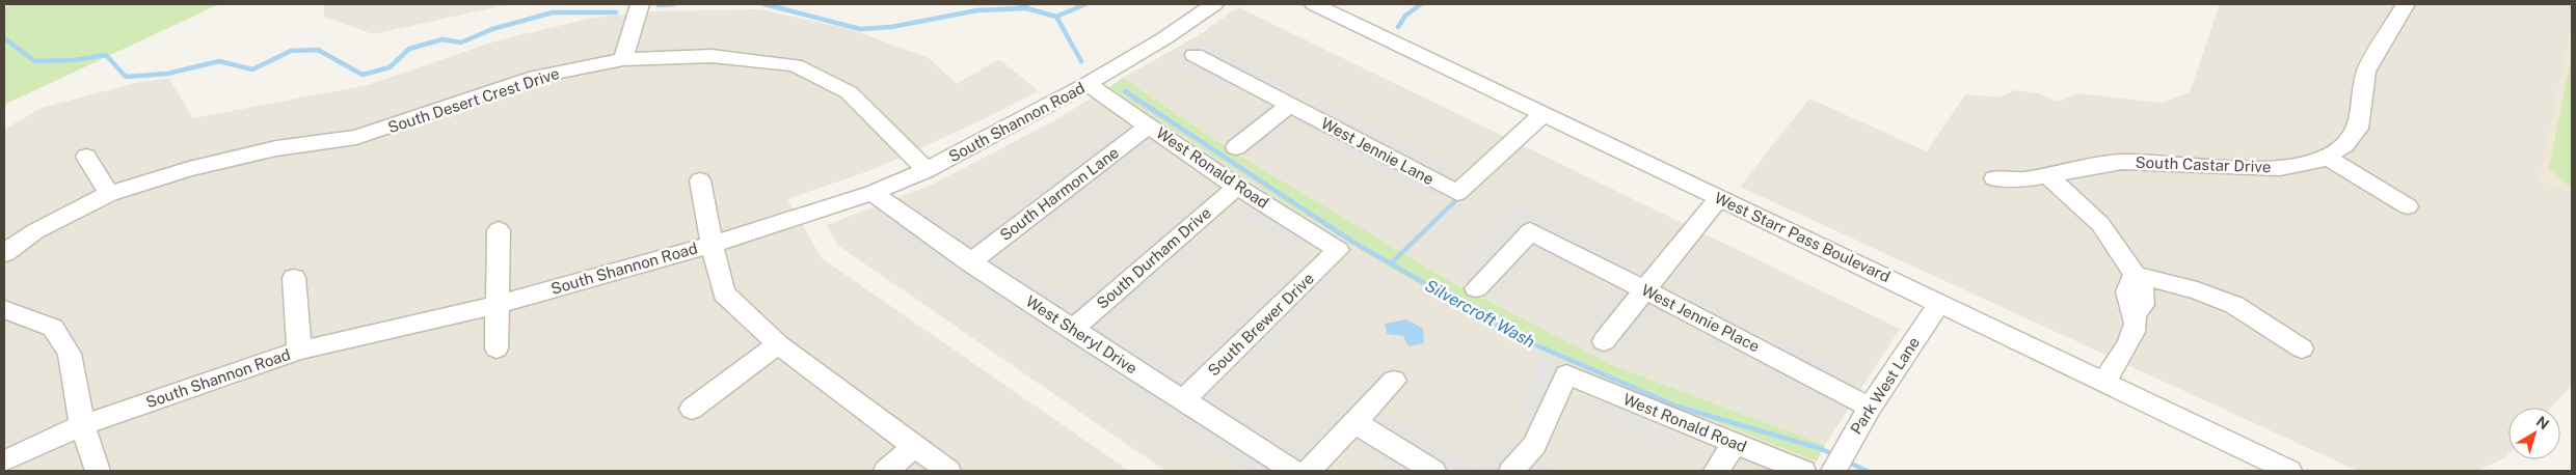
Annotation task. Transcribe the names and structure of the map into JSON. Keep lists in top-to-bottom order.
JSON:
{
  "streets": {
    "street": [
      "South Desert Crest Drive",
      "South Shannon Road",
      "West Jennie Lane",
      "South Castar Drive",
      "West Ronald Road",
      "South Harmon Lane",
      "West Starr Pass Boulevard",
      "South Durham Drive",
      "West Jennie Place",
      "South Brewer Drive",
      "West Sheryl Drive",
      "Park West Lane"
    ]
  },
  "crossings": [
    ["South Desert Crest Drive", "South Shannon Road"],
    ["South Shannon Road", "West Ronald Road"],
    ["South Shannon Road", "West Sheryl Drive"],
    ["West Jennie Lane", "West Starr Pass Boulevard"],
    ["West Ronald Road", "South Harmon Lane"],
    ["West Ronald Road", "South Durham Drive"],
    ["West Ronald Road", "South Brewer Drive"],
    ["South Harmon Lane", "West Sheryl Drive"],
    ["West Starr Pass Boulevard", "Park West Lane"],
    ["South Durham Drive", "West Sheryl Drive"],
    ["West Jennie Place", "Park West Lane"],
    ["South Brewer Drive", "West Sheryl Drive"]
  ],
  "water": ["Silvercroft Wash"],
  "north": "top right"
}
